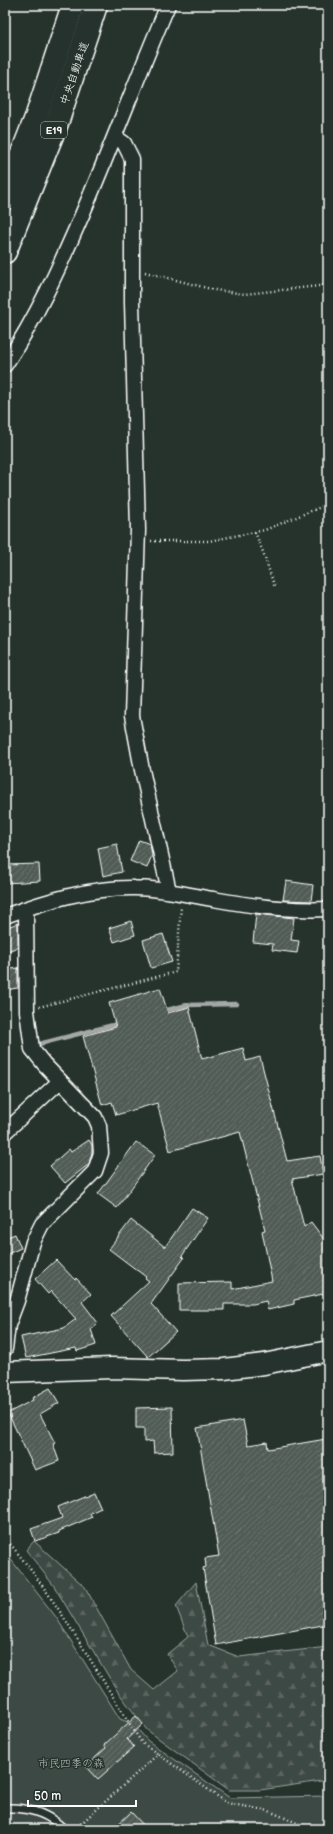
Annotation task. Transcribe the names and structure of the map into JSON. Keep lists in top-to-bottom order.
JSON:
{
  "streets": {
    "highway": ["中央自動車道", "E19"]
  },
  "parks": ["市民四季の森"],
  "scale_bar": "50 m"
}
